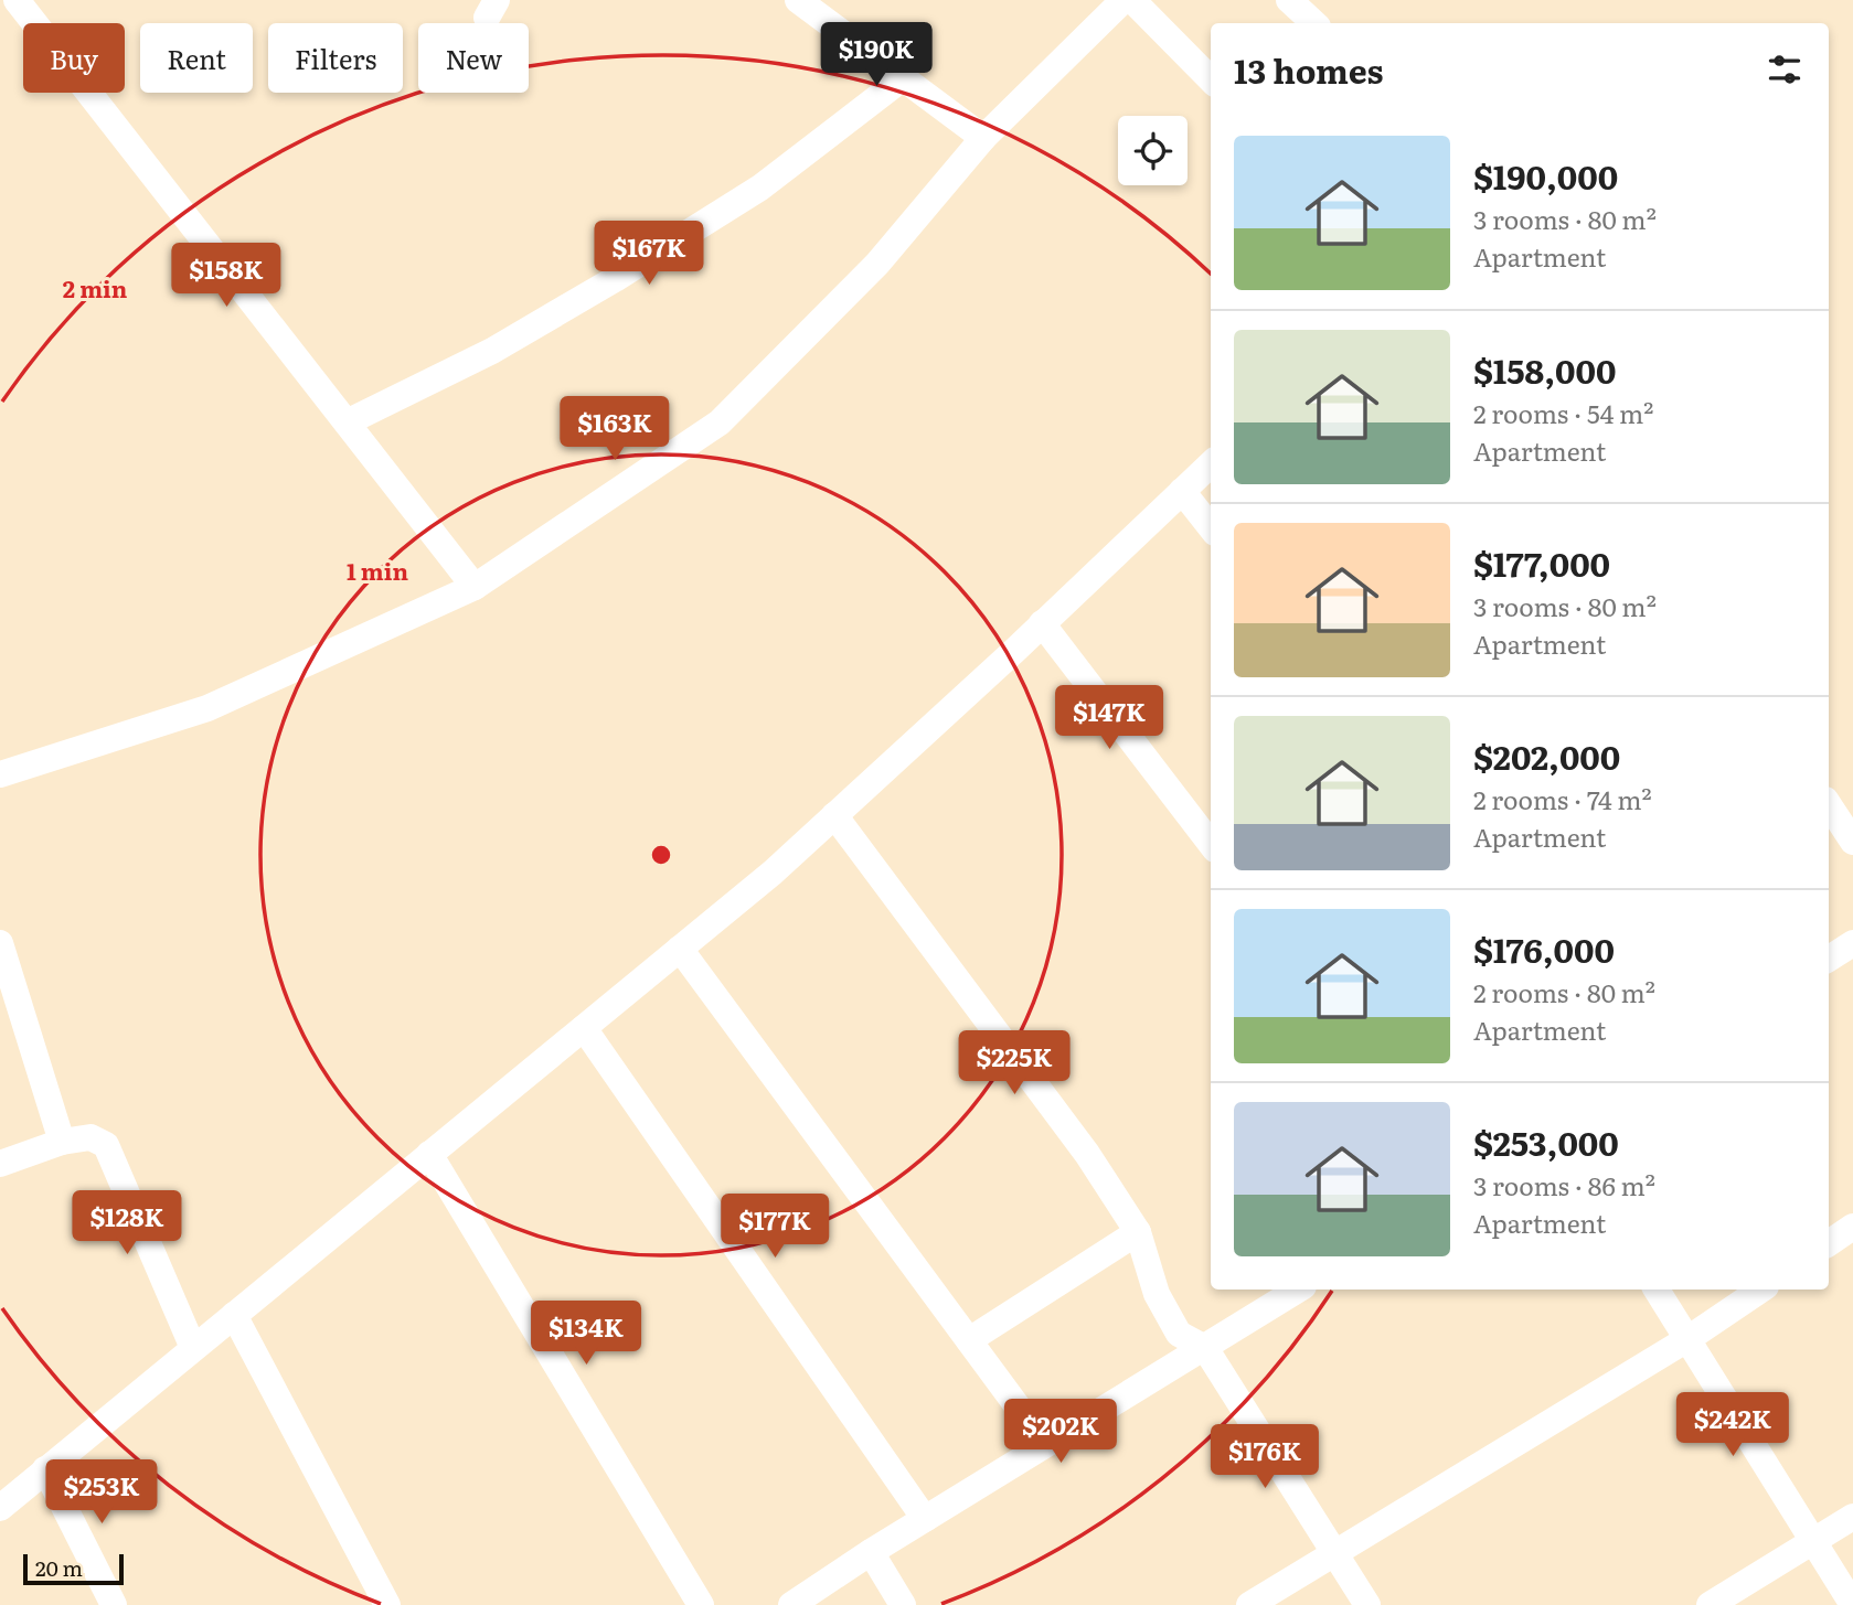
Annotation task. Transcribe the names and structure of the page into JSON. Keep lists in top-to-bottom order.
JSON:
{
  "scale_bar": "20 m",
  "page": {
    "price": [
      "$190K",
      "$167K",
      "$158K",
      "$163K",
      "$147K",
      "$225K",
      "$128K",
      "$177K",
      "$134K",
      "$242K",
      "$202K",
      "$176K",
      "$253K"
    ],
    "chip": [
      "Buy",
      "Rent",
      "Filters",
      "New"
    ],
    "heading": "13 homes",
    "list": [
      {
        "name": "$190,000",
        "note": "3 rooms · 80 m² · Apartment"
      },
      {
        "name": "$158,000",
        "note": "2 rooms · 54 m² · Apartment"
      },
      {
        "name": "$177,000",
        "note": "3 rooms · 80 m² · Apartment"
      },
      {
        "name": "$202,000",
        "note": "2 rooms · 74 m² · Apartment"
      },
      {
        "name": "$176,000",
        "note": "2 rooms · 80 m² · Apartment"
      },
      {
        "name": "$253,000",
        "note": "3 rooms · 86 m² · Apartment"
      }
    ],
    "scale": "20 m"
  },
  "rings": ["2 min", "1 min"]
}
